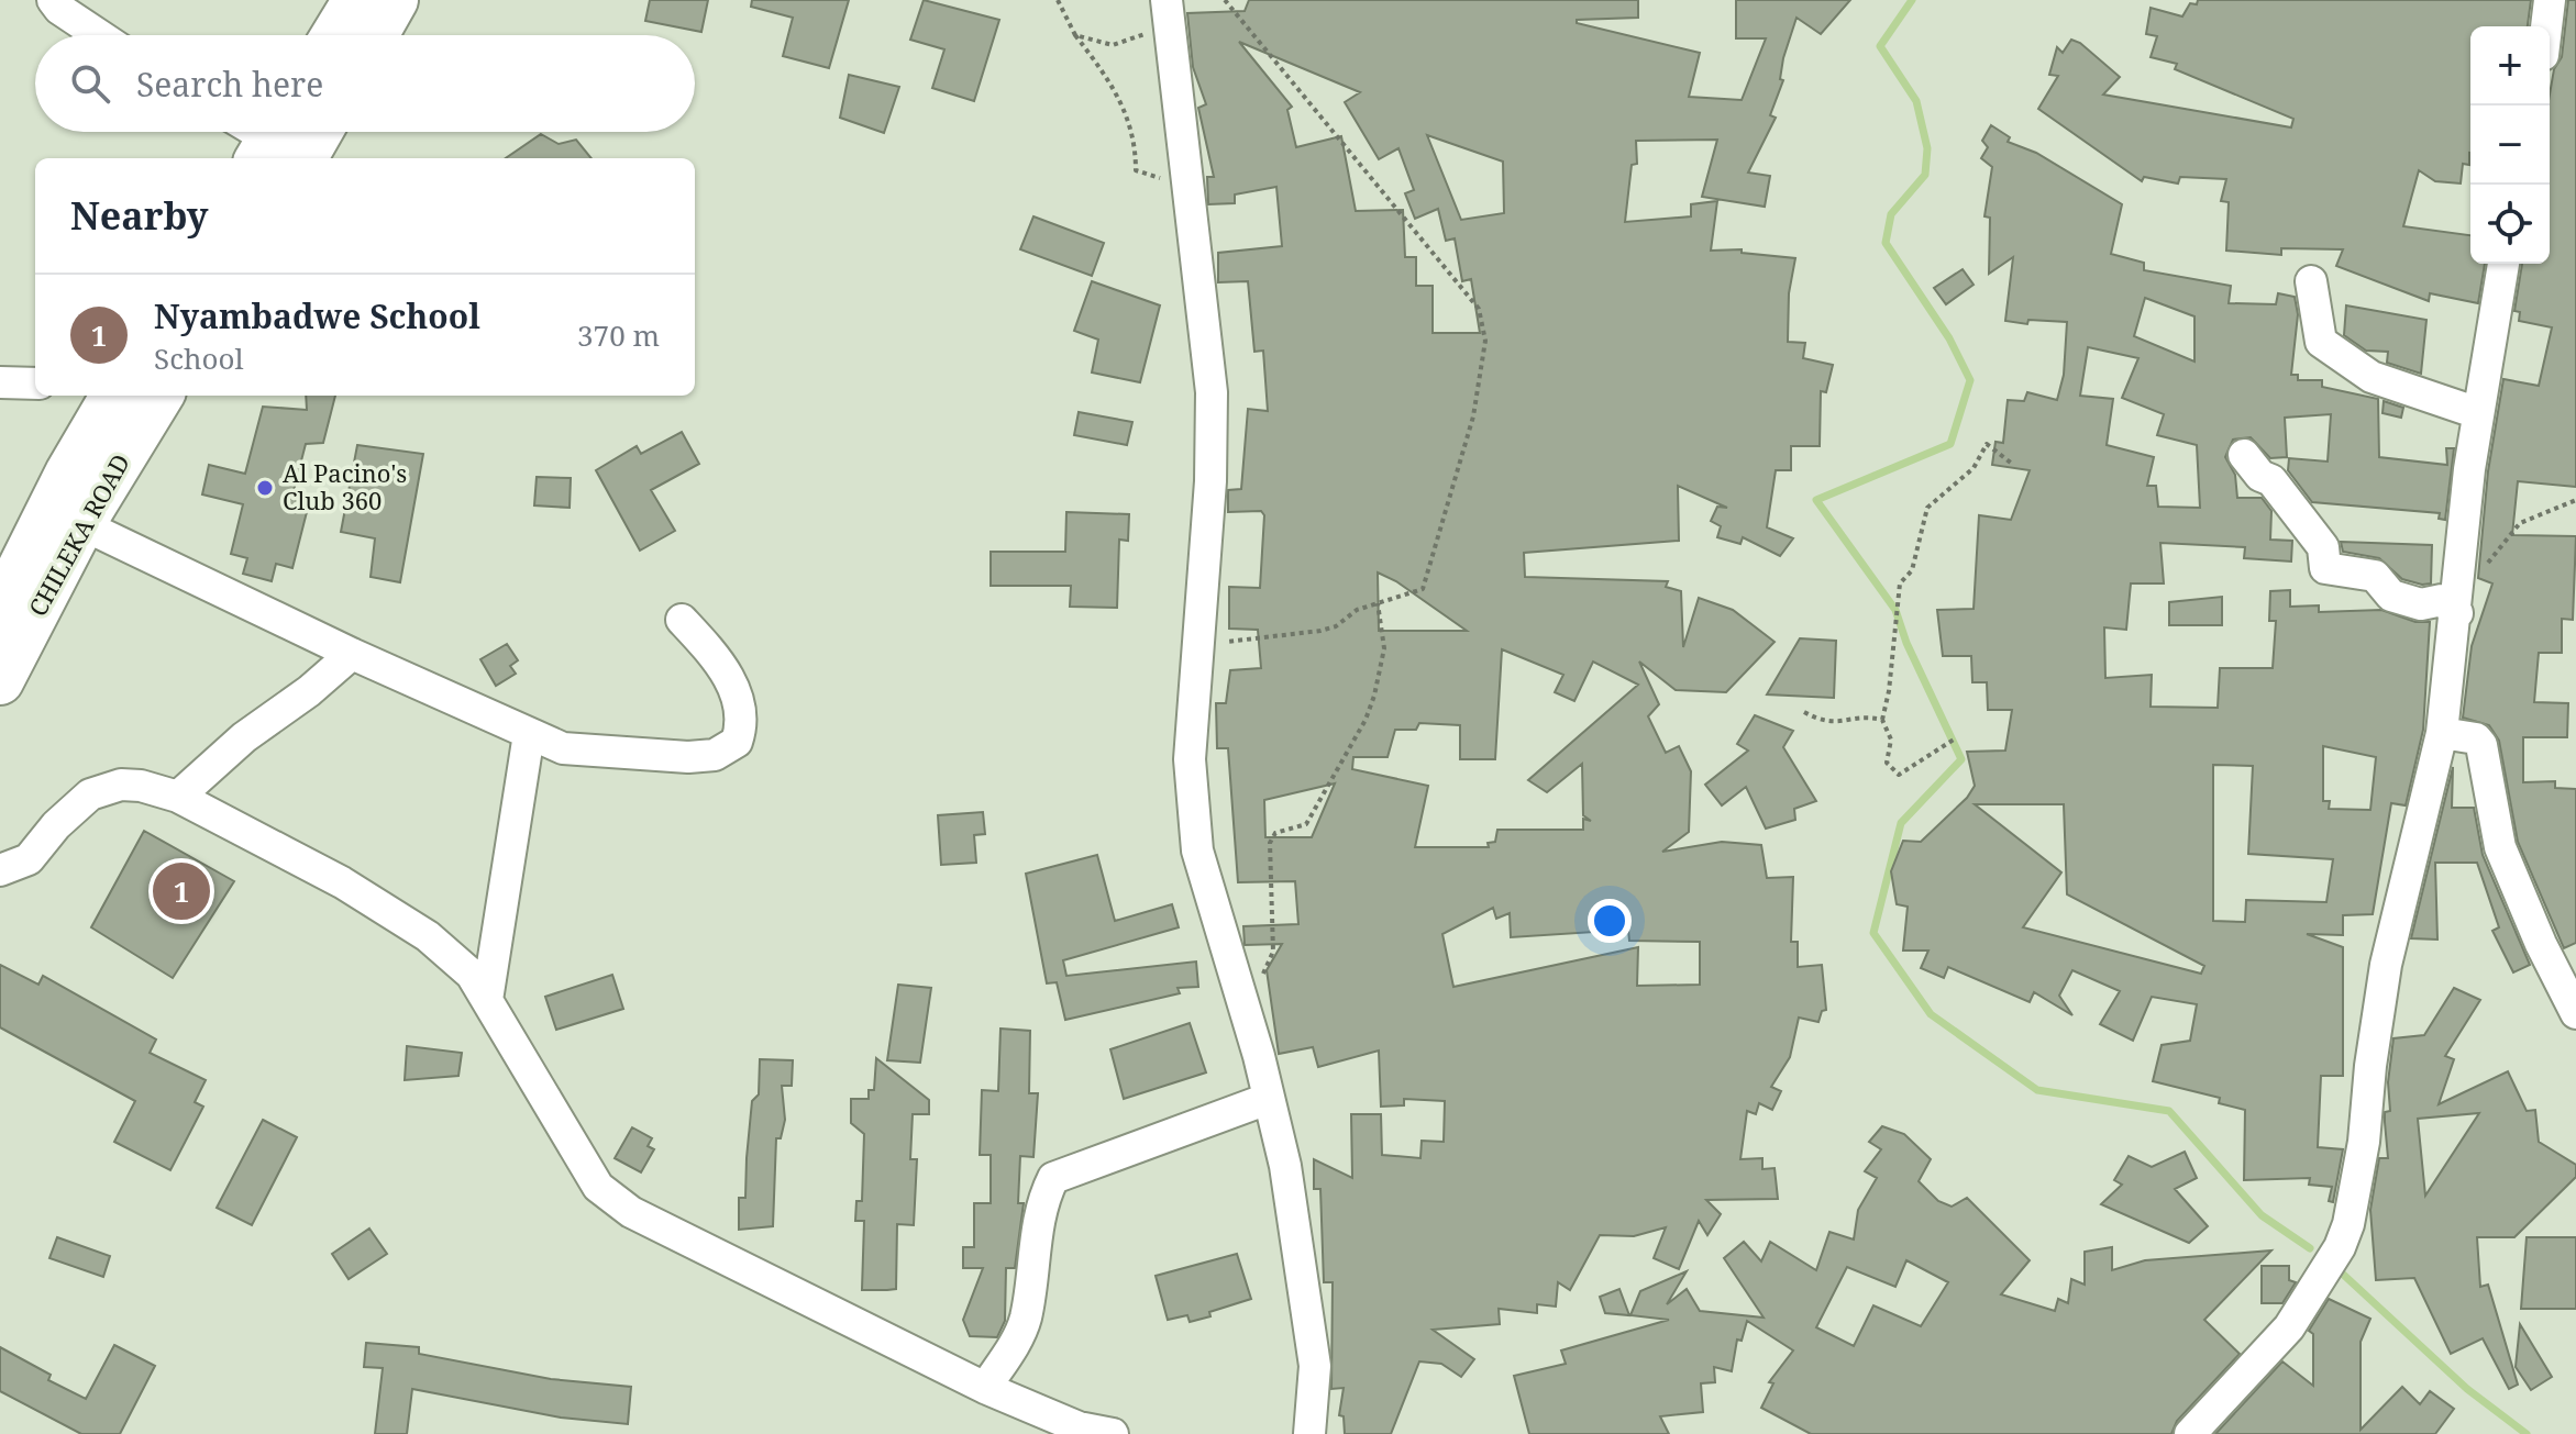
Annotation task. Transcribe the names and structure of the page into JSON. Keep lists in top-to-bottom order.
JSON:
{
  "streets": {
    "highway": ["CHILEKA ROAD"]
  },
  "places": ["Al Pacino's Club 360"],
  "page": {
    "map_buttons": ["+", "−"],
    "search": "Search here",
    "heading": "Nearby",
    "list": [
      {
        "mark": "1",
        "name": "Nyambadwe School",
        "note": "School",
        "value": "370 m"
      }
    ],
    "pins": "1"
  }
}
